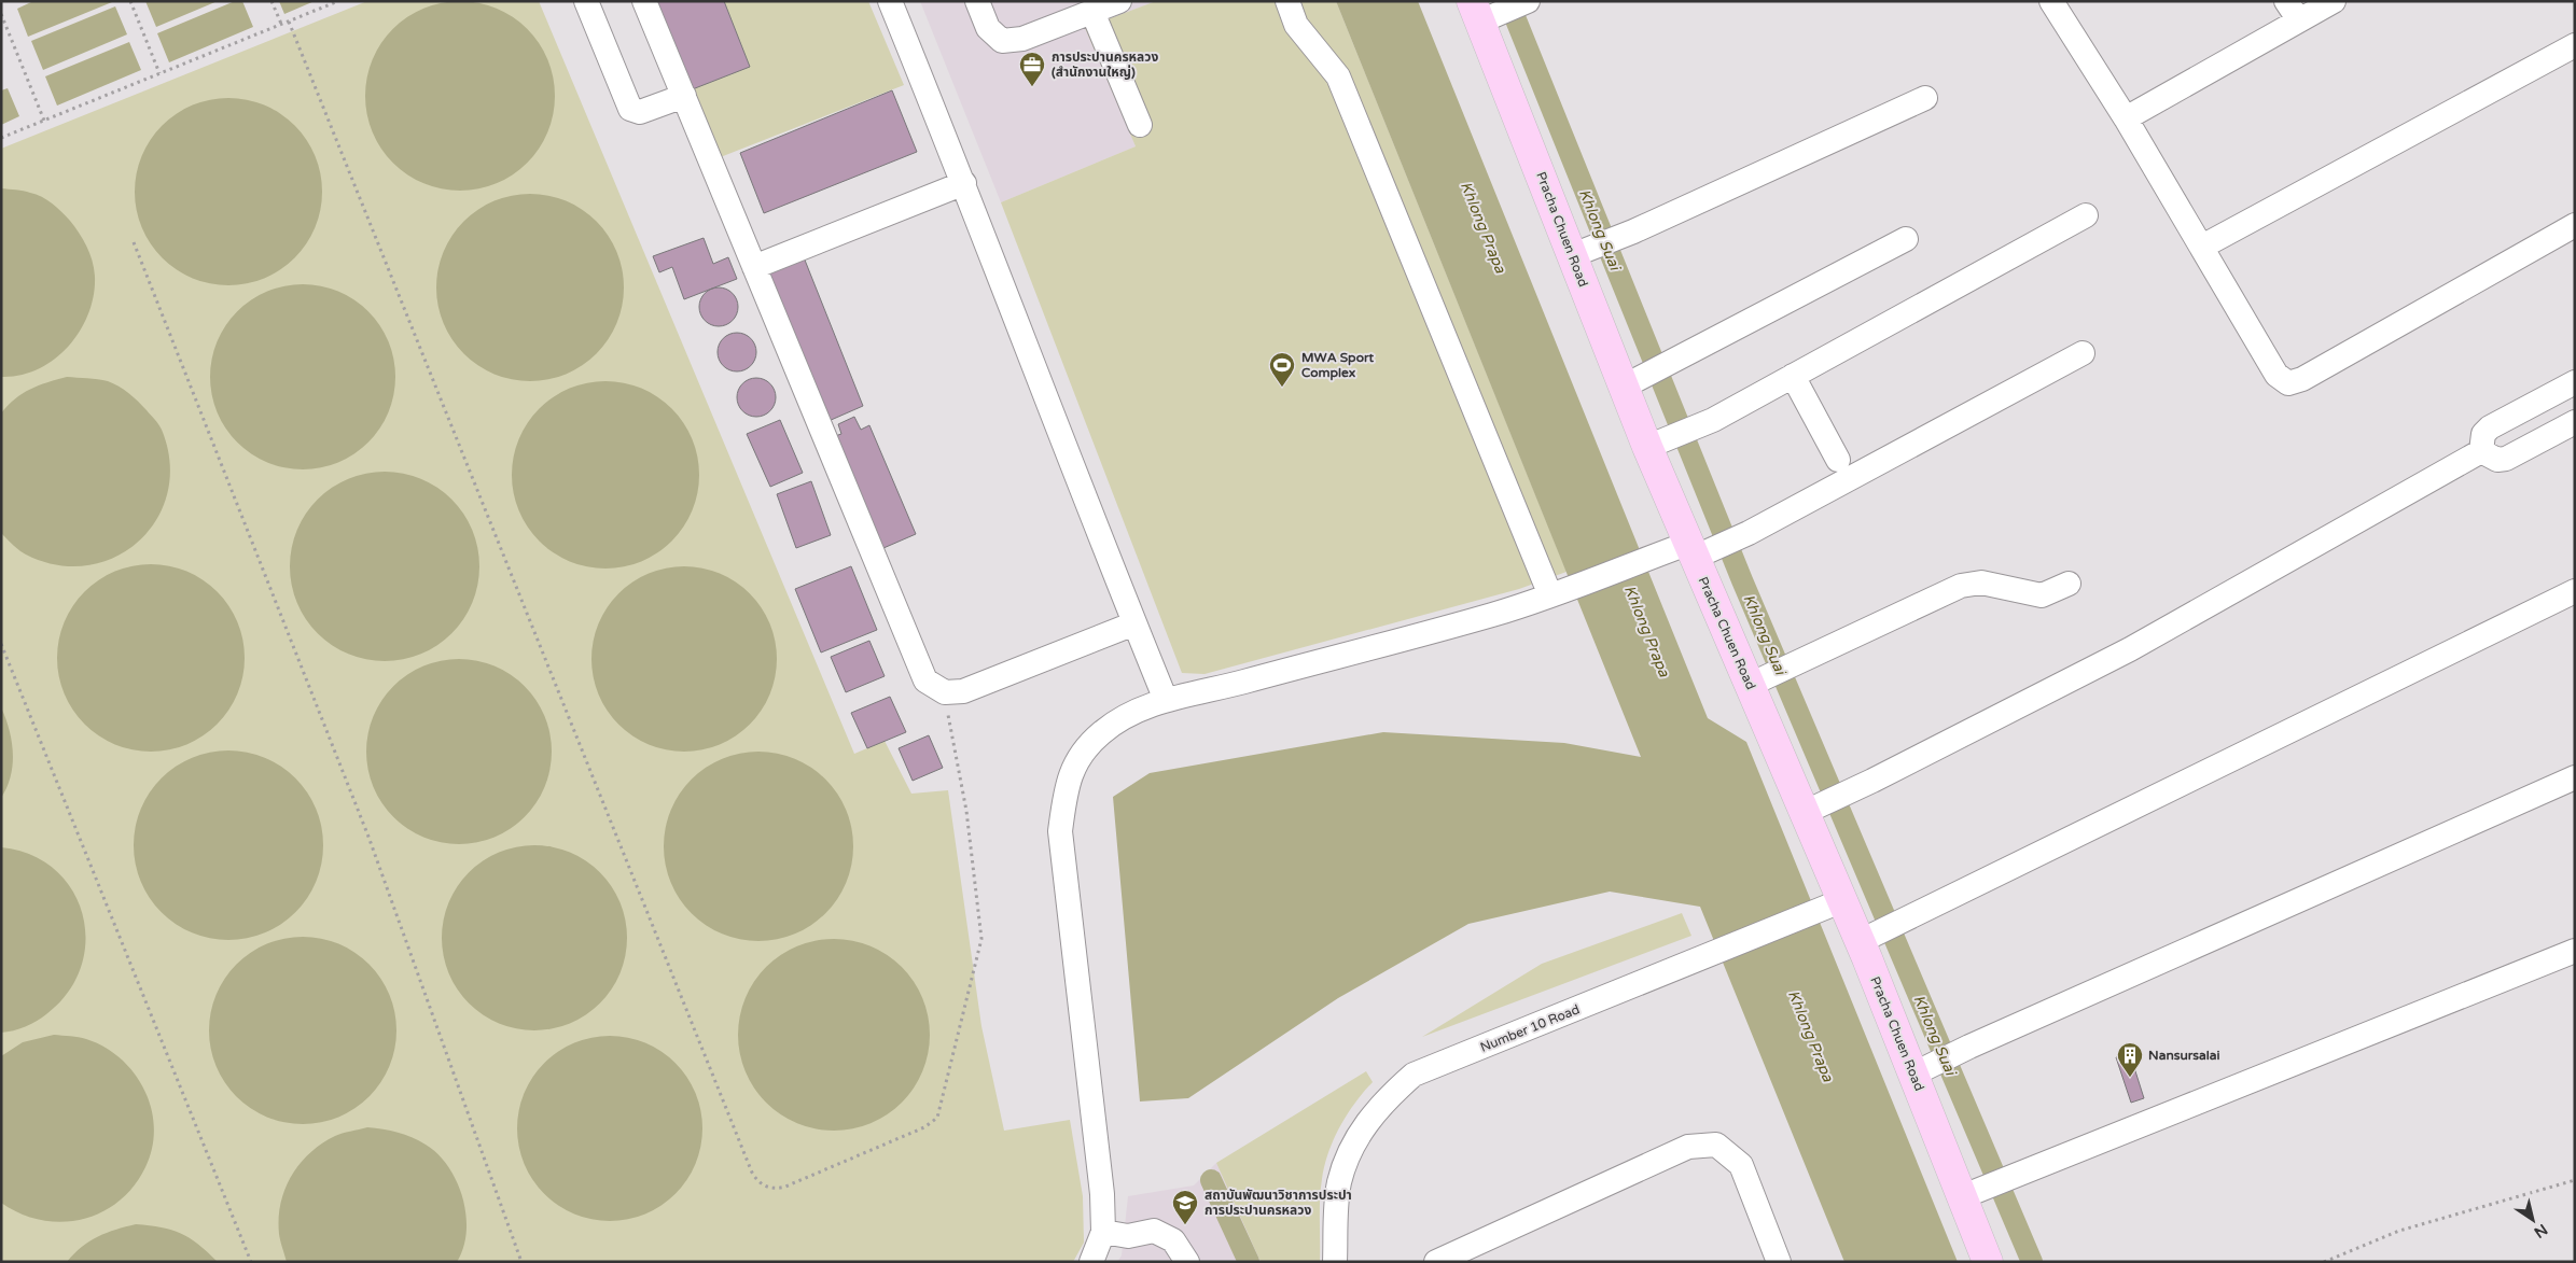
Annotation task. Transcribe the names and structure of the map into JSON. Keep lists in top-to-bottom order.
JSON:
{
  "streets": {
    "main road": ["Pracha Chuen Road"],
    "street": ["Number 10 Road"]
  },
  "crossings": [
    ["Pracha Chuen Road", "Number 10 Road"]
  ],
  "water": ["Khlong Prapa", "Khlong Suai"],
  "places": {
    "office": ["การประปานครหลวง (สำนักงานใหญ่)"],
    "sports": ["MWA Sport Complex"],
    "building": ["Nansursalai"],
    "school or university": ["สถาบันพัฒนาวิชาการประปา การประปานครหลวง"]
  },
  "north": "bottom right"
}
